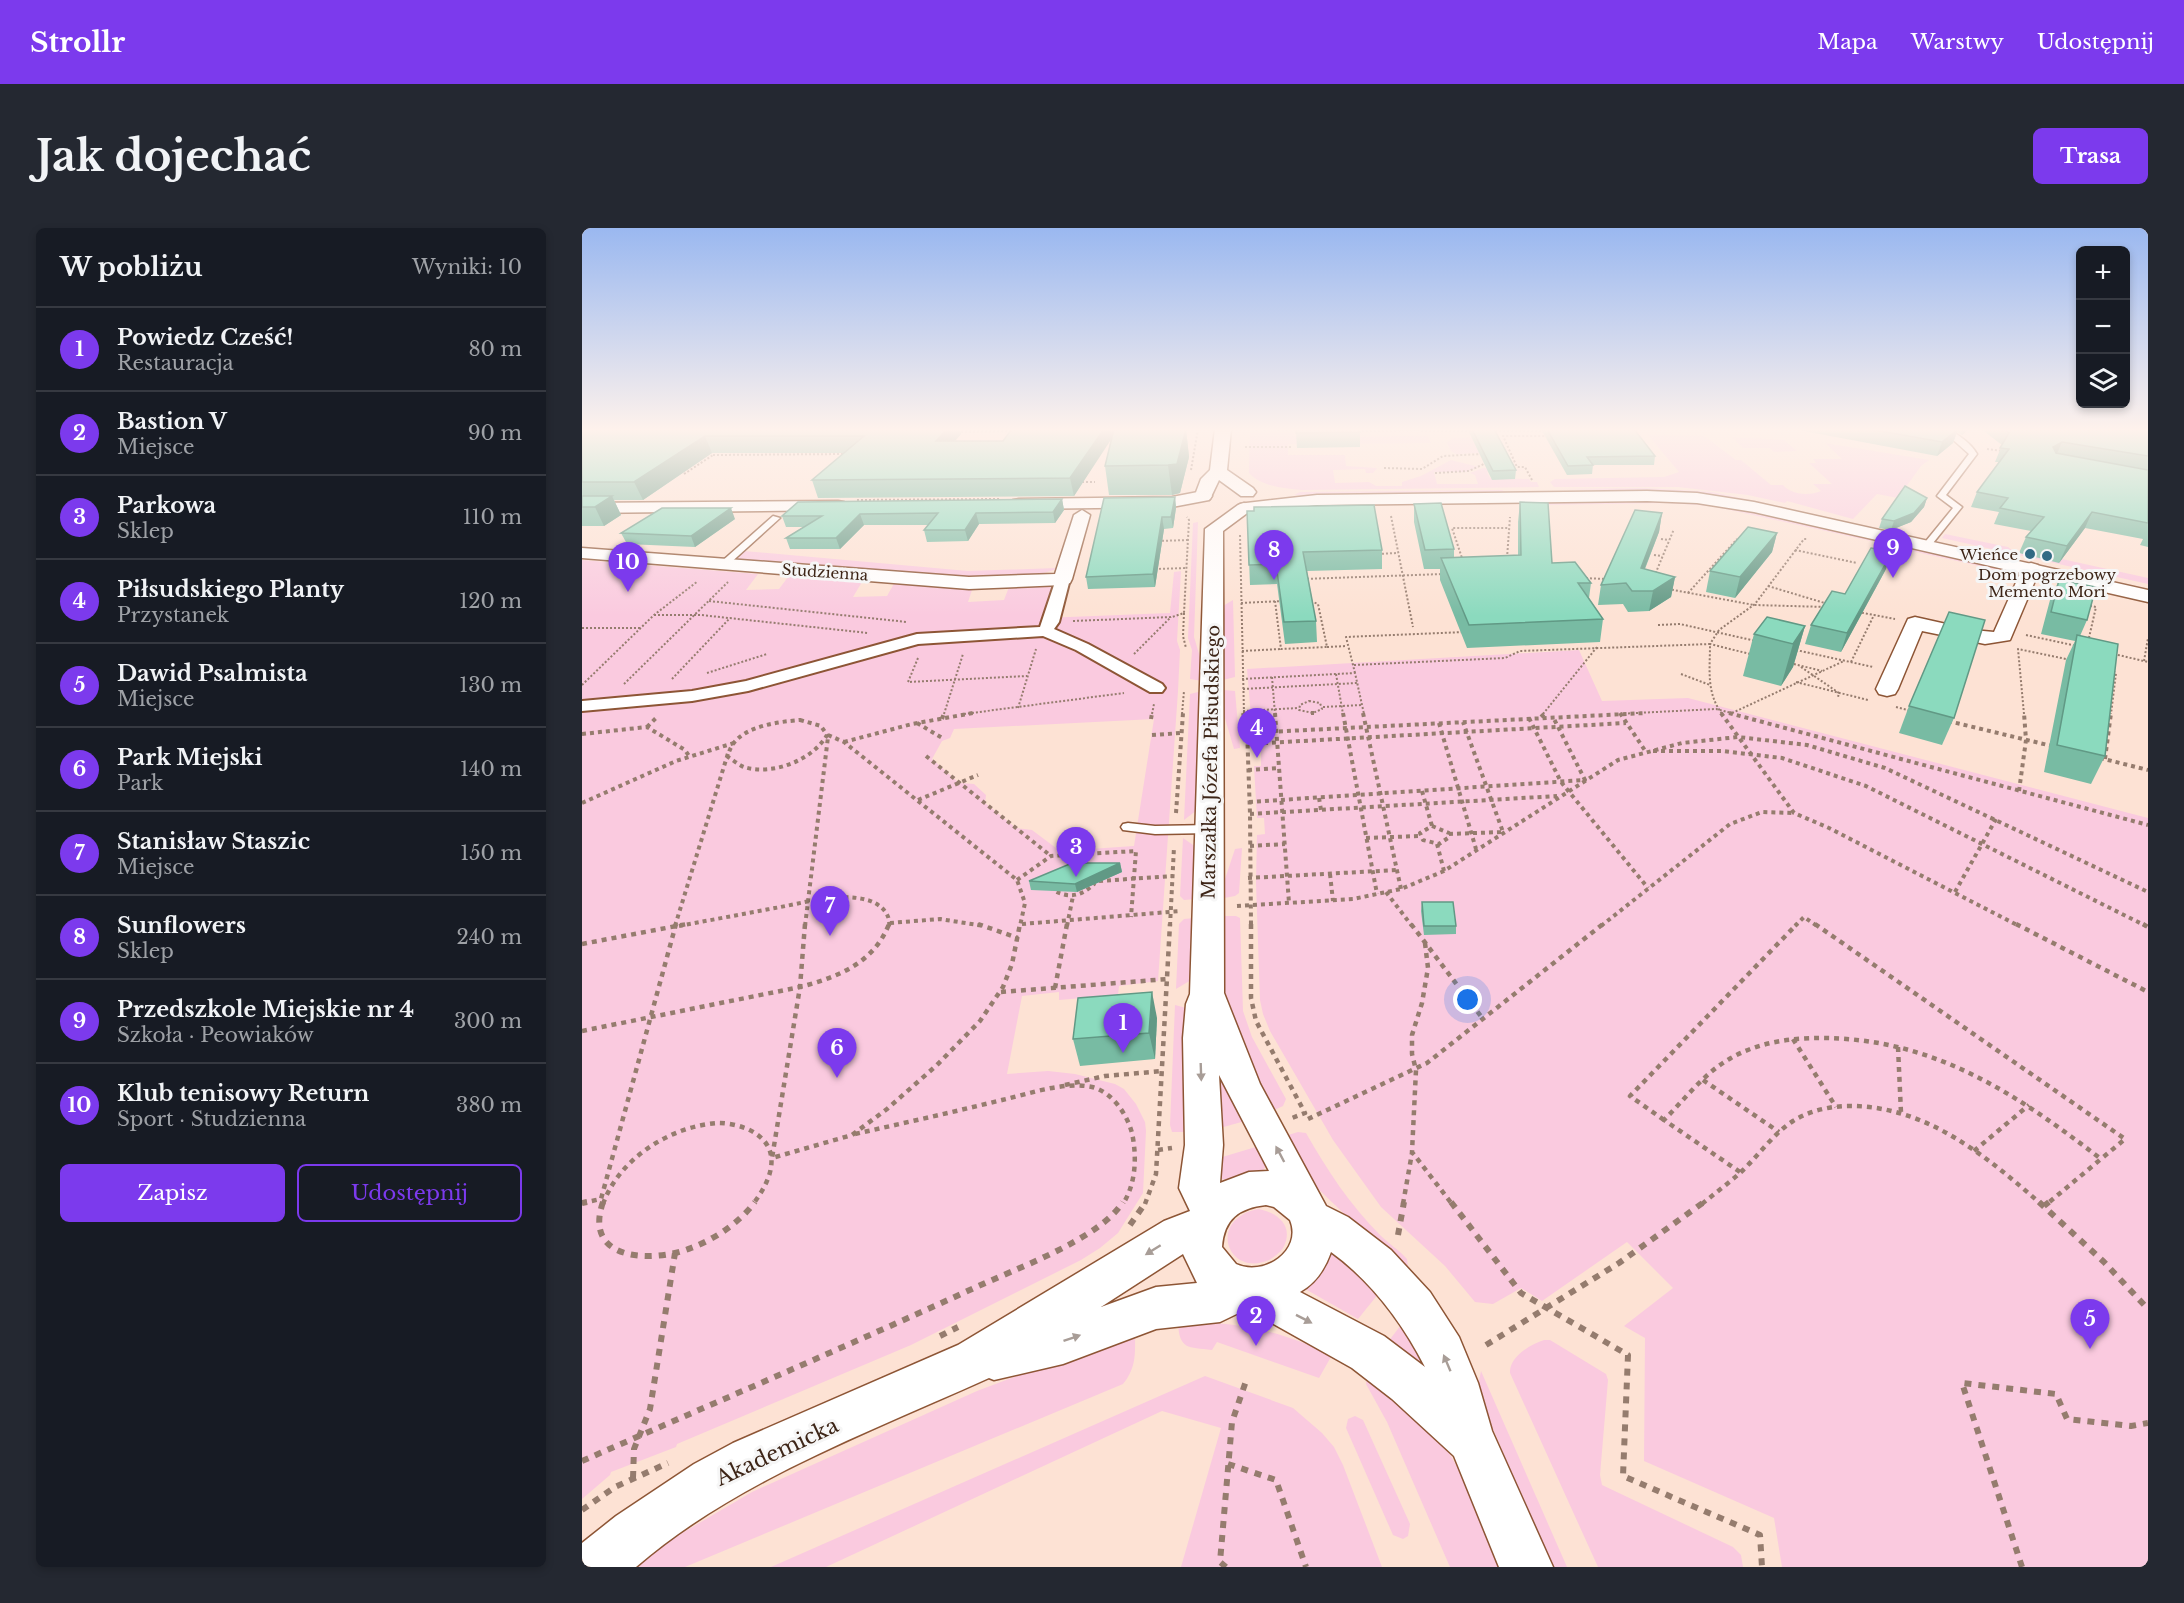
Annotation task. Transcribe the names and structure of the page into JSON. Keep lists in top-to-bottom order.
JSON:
{
  "streets": {
    "street": ["Studzienna", "Marszałka Józefa Piłsudskiego", "Akademicka"]
  },
  "crossings": [
    ["Marszałka Józefa Piłsudskiego", "Akademicka"]
  ],
  "places": ["Wieńce", "Dom pogrzebowy Memento Mori"],
  "page": {
    "header": "Strollr",
    "nav": ["Mapa", "Warstwy", "Udostępnij"],
    "buttons": [
      "Trasa",
      ["Zapisz", "Udostępnij"]
    ],
    "title": "Jak dojechać",
    "heading": ["W pobliżu", "Wyniki: 10"],
    "map_buttons": ["+", "−"],
    "list": [
      {
        "mark": "1",
        "name": "Powiedz Cześć!",
        "note": "Restauracja",
        "value": "80 m"
      },
      {
        "mark": "2",
        "name": "Bastion V",
        "note": "Miejsce",
        "value": "90 m"
      },
      {
        "mark": "3",
        "name": "Parkowa",
        "note": "Sklep",
        "value": "110 m"
      },
      {
        "mark": "4",
        "name": "Piłsudskiego Planty",
        "note": "Przystanek",
        "value": "120 m"
      },
      {
        "mark": "5",
        "name": "Dawid Psalmista",
        "note": "Miejsce",
        "value": "130 m"
      },
      {
        "mark": "6",
        "name": "Park Miejski",
        "note": "Park",
        "value": "140 m"
      },
      {
        "mark": "7",
        "name": "Stanisław Staszic",
        "note": "Miejsce",
        "value": "150 m"
      },
      {
        "mark": "8",
        "name": "Sunflowers",
        "note": "Sklep",
        "value": "240 m"
      },
      {
        "mark": "9",
        "name": "Przedszkole Miejskie nr 4",
        "note": "Szkoła · Peowiaków",
        "value": "300 m"
      },
      {
        "mark": "10",
        "name": "Klub tenisowy Return",
        "note": "Sport · Studzienna",
        "value": "380 m"
      }
    ],
    "pins": [
      "9",
      "8",
      "10",
      "4",
      "3",
      "7",
      "1",
      "6",
      "2",
      "5"
    ]
  }
}
